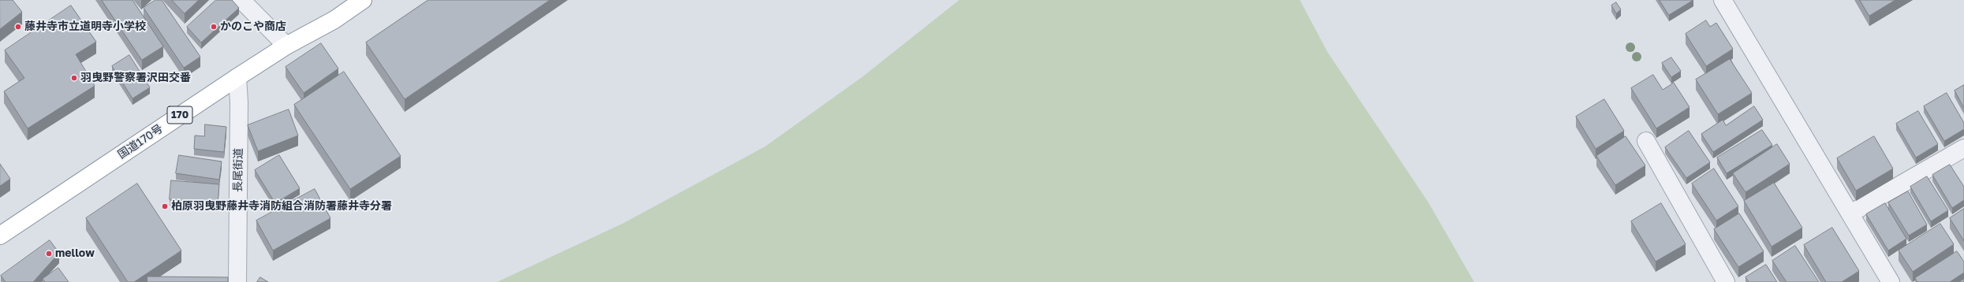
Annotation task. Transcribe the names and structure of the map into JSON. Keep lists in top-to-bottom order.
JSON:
{
  "streets": {
    "highway": ["170", "国道170号"],
    "street": ["長尾街道"]
  },
  "crossings": [
    ["国道170号", "長尾街道"]
  ],
  "places": [
    "藤井寺市立道明寺小学校",
    "かのこや商店",
    "羽曳野警察署沢田交番",
    "柏原羽曳野藤井寺消防組合消防署藤井寺分署",
    "mellow"
  ]
}
